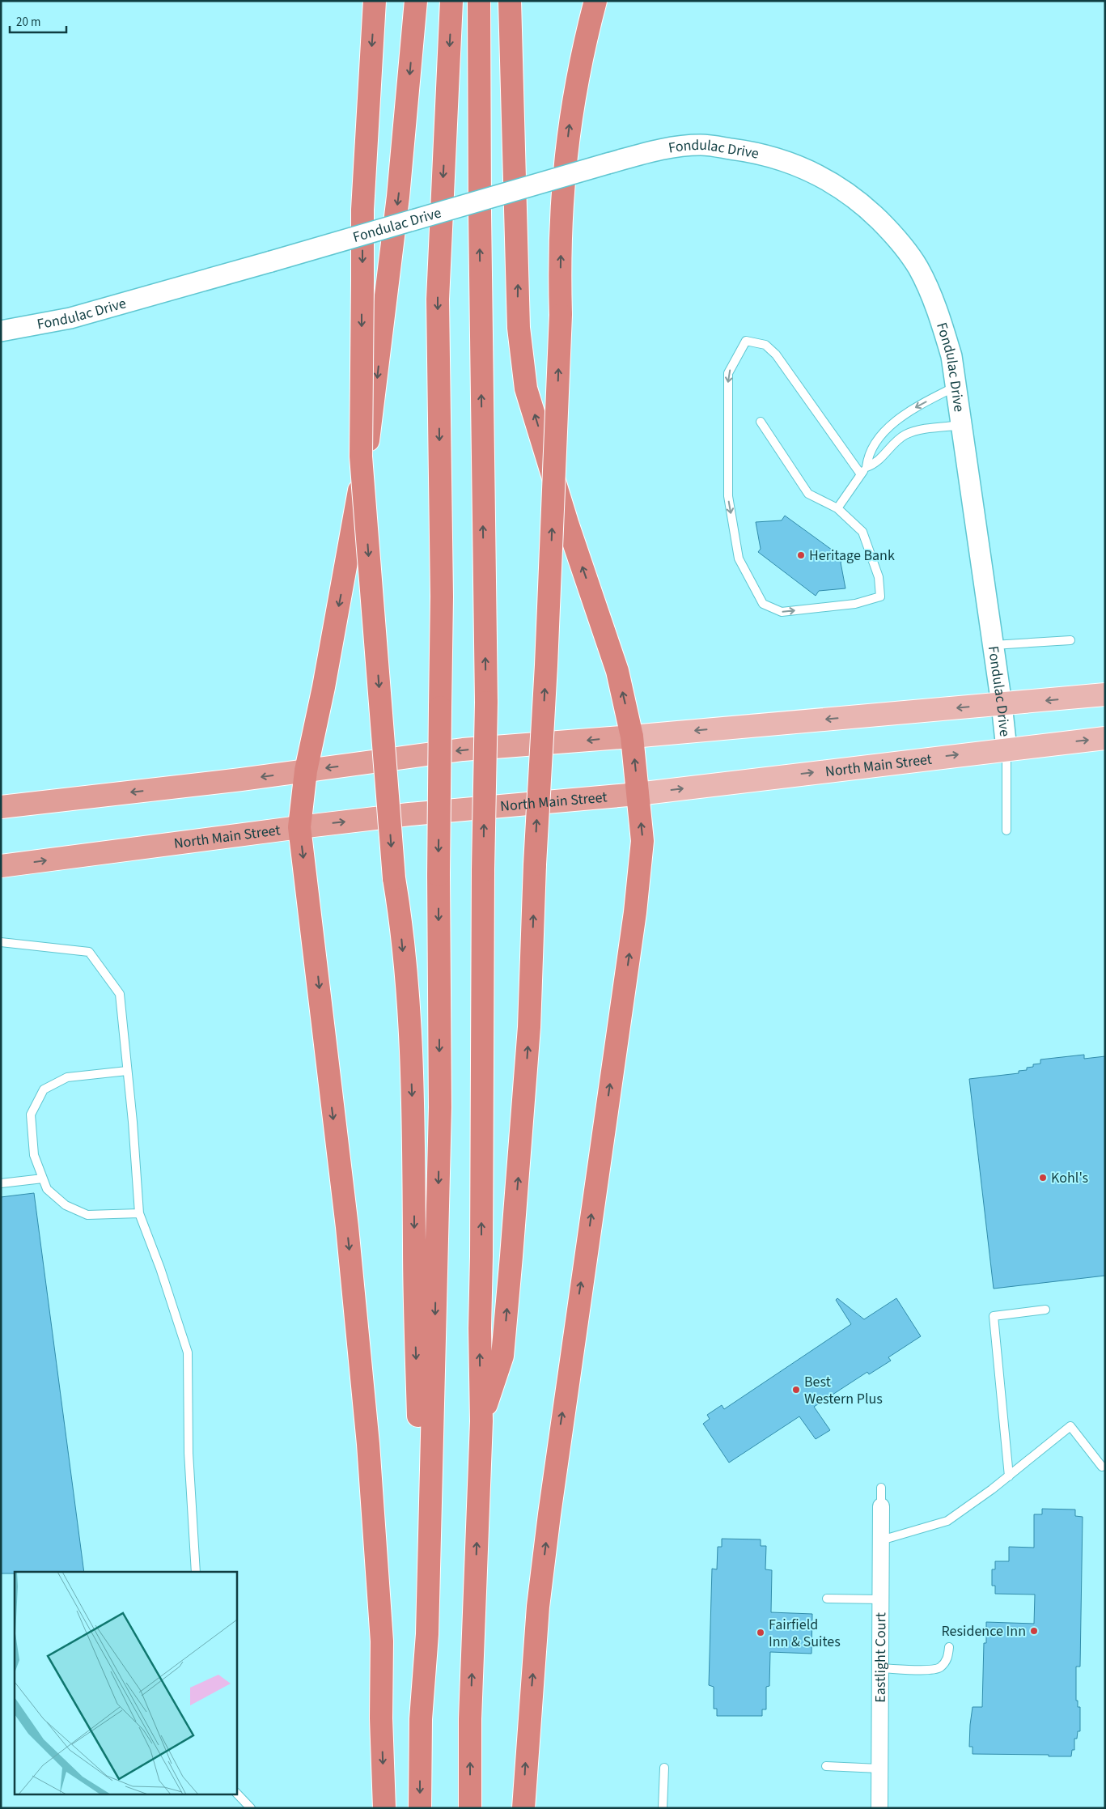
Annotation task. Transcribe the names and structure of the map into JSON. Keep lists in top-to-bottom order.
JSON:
{
  "streets": {
    "highway": ["North Main Street"],
    "street": ["Fondulac Drive", "Eastlight Court"]
  },
  "crossings": [
    ["Fondulac Drive", "North Main Street"]
  ],
  "places": [
    "Heritage Bank",
    "Kohl's",
    "Best Western Plus",
    "Residence Inn",
    "Fairfield Inn & Suites"
  ],
  "scale_bar": "20 m"
}
